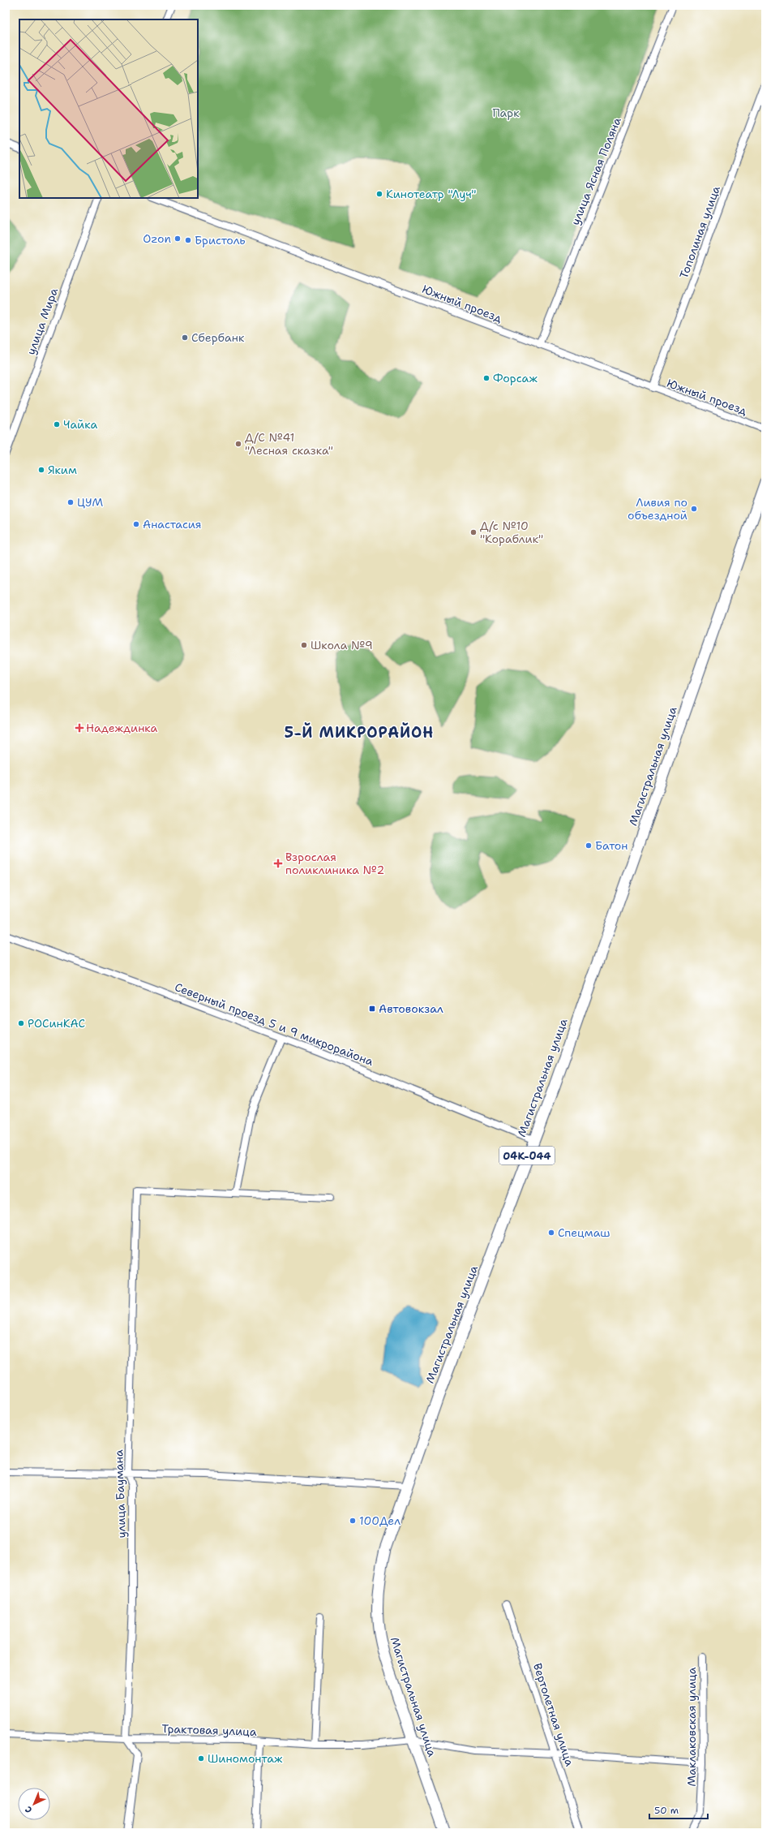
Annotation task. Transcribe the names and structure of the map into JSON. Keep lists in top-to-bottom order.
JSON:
{
  "streets": {
    "main road": ["Магистральная улица", "04К-044"],
    "street": [
      "улица Ясная Поляна",
      "Тополиная улица",
      "Южный проезд",
      "улица Мира",
      "Северный проезд 5 и 9 микрорайона",
      "улица Баумана",
      "Вертолетная улица",
      "Маклаковская улица",
      "Трактовая улица"
    ]
  },
  "crossings": [
    ["улица Ясная Поляна", "Южный проезд"],
    ["Тополиная улица", "Южный проезд"],
    ["Магистральная улица", "Северный проезд 5 и 9 микрорайона"],
    ["Магистральная улица", "Трактовая улица"],
    ["улица Баумана", "Трактовая улица"],
    ["Вертолетная улица", "Трактовая улица"],
    ["Маклаковская улица", "Трактовая улица"]
  ],
  "districts": ["5-Й МИКРОРАЙОН"],
  "parks": ["Парк"],
  "places": {
    "other": [
      "Кинотеатр \"Луч\"",
      "Ozon",
      "Бристоль",
      "Сбербанк",
      "Форсаж",
      "Чайка",
      "Д/С №41 \"Лесная сказка\"",
      "Яким",
      "ЦУМ",
      "Ливия по объездной",
      "Анастасия",
      "Д/с №10 \"Кораблик\"",
      "Школа №9",
      "Батон",
      "РОСинКАС",
      "Спецмаш",
      "100Дел",
      "Шиномонтаж"
    ],
    "health": ["Надеждинка", "Взрослая поликлиника №2"],
    "transit": ["Автовокзал"]
  },
  "scale_bar": "50 m",
  "north": "bottom left"
}
